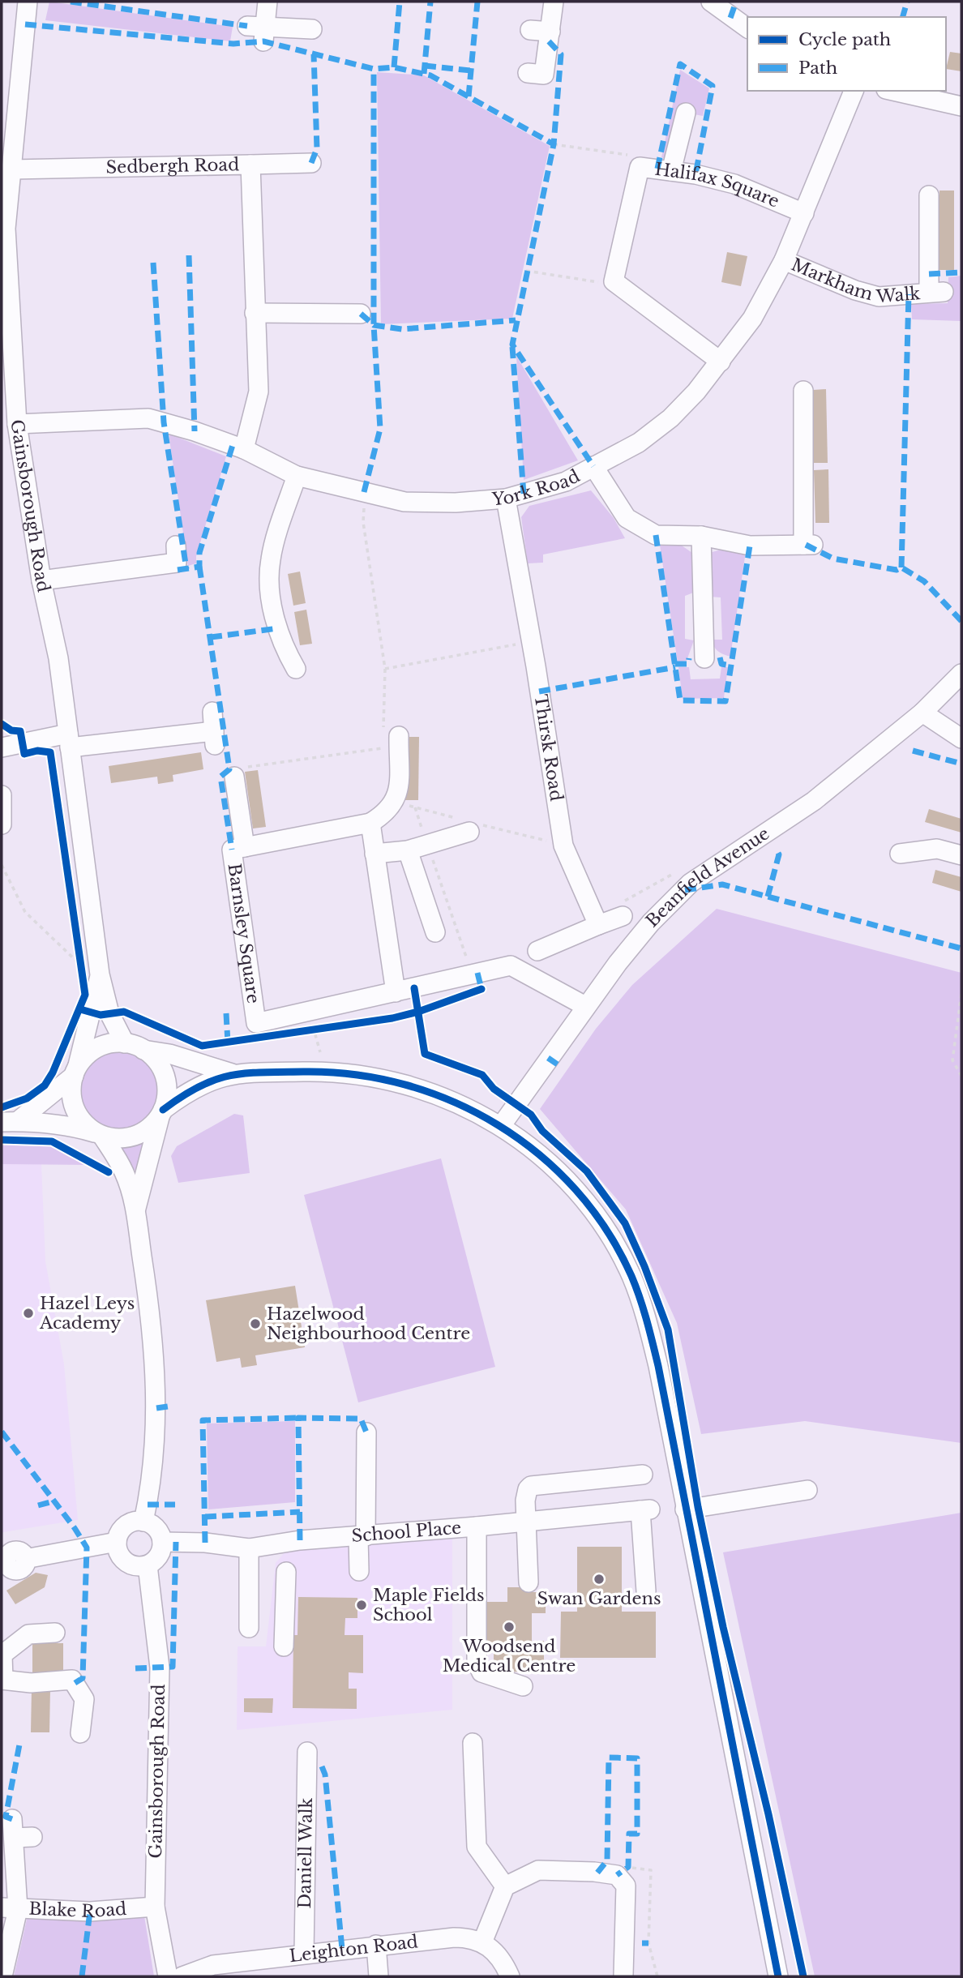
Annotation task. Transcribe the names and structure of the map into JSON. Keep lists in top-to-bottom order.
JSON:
{
  "streets": {
    "street": [
      "Sedbergh Road",
      "Halifax Square",
      "Markham Walk",
      "York Road",
      "Gainsborough Road",
      "Thirsk Road",
      "Beanfield Avenue",
      "Barnsley Square",
      "School Place",
      "Daniell Walk",
      "Blake Road",
      "Leighton Road"
    ]
  },
  "crossings": [
    ["Sedbergh Road", "York Road"],
    ["Sedbergh Road", "Gainsborough Road"],
    ["Halifax Square", "York Road"],
    ["Markham Walk", "York Road"],
    ["York Road", "Gainsborough Road"],
    ["York Road", "Thirsk Road"],
    ["Gainsborough Road", "School Place"],
    ["Gainsborough Road", "Blake Road"],
    ["Daniell Walk", "Leighton Road"]
  ],
  "places": [
    "Hazel Leys Academy",
    "Hazelwood Neighbourhood Centre",
    "Swan Gardens",
    "Maple Fields School",
    "Woodsend Medical Centre"
  ],
  "legend": ["Cycle path", "Path"]
}
